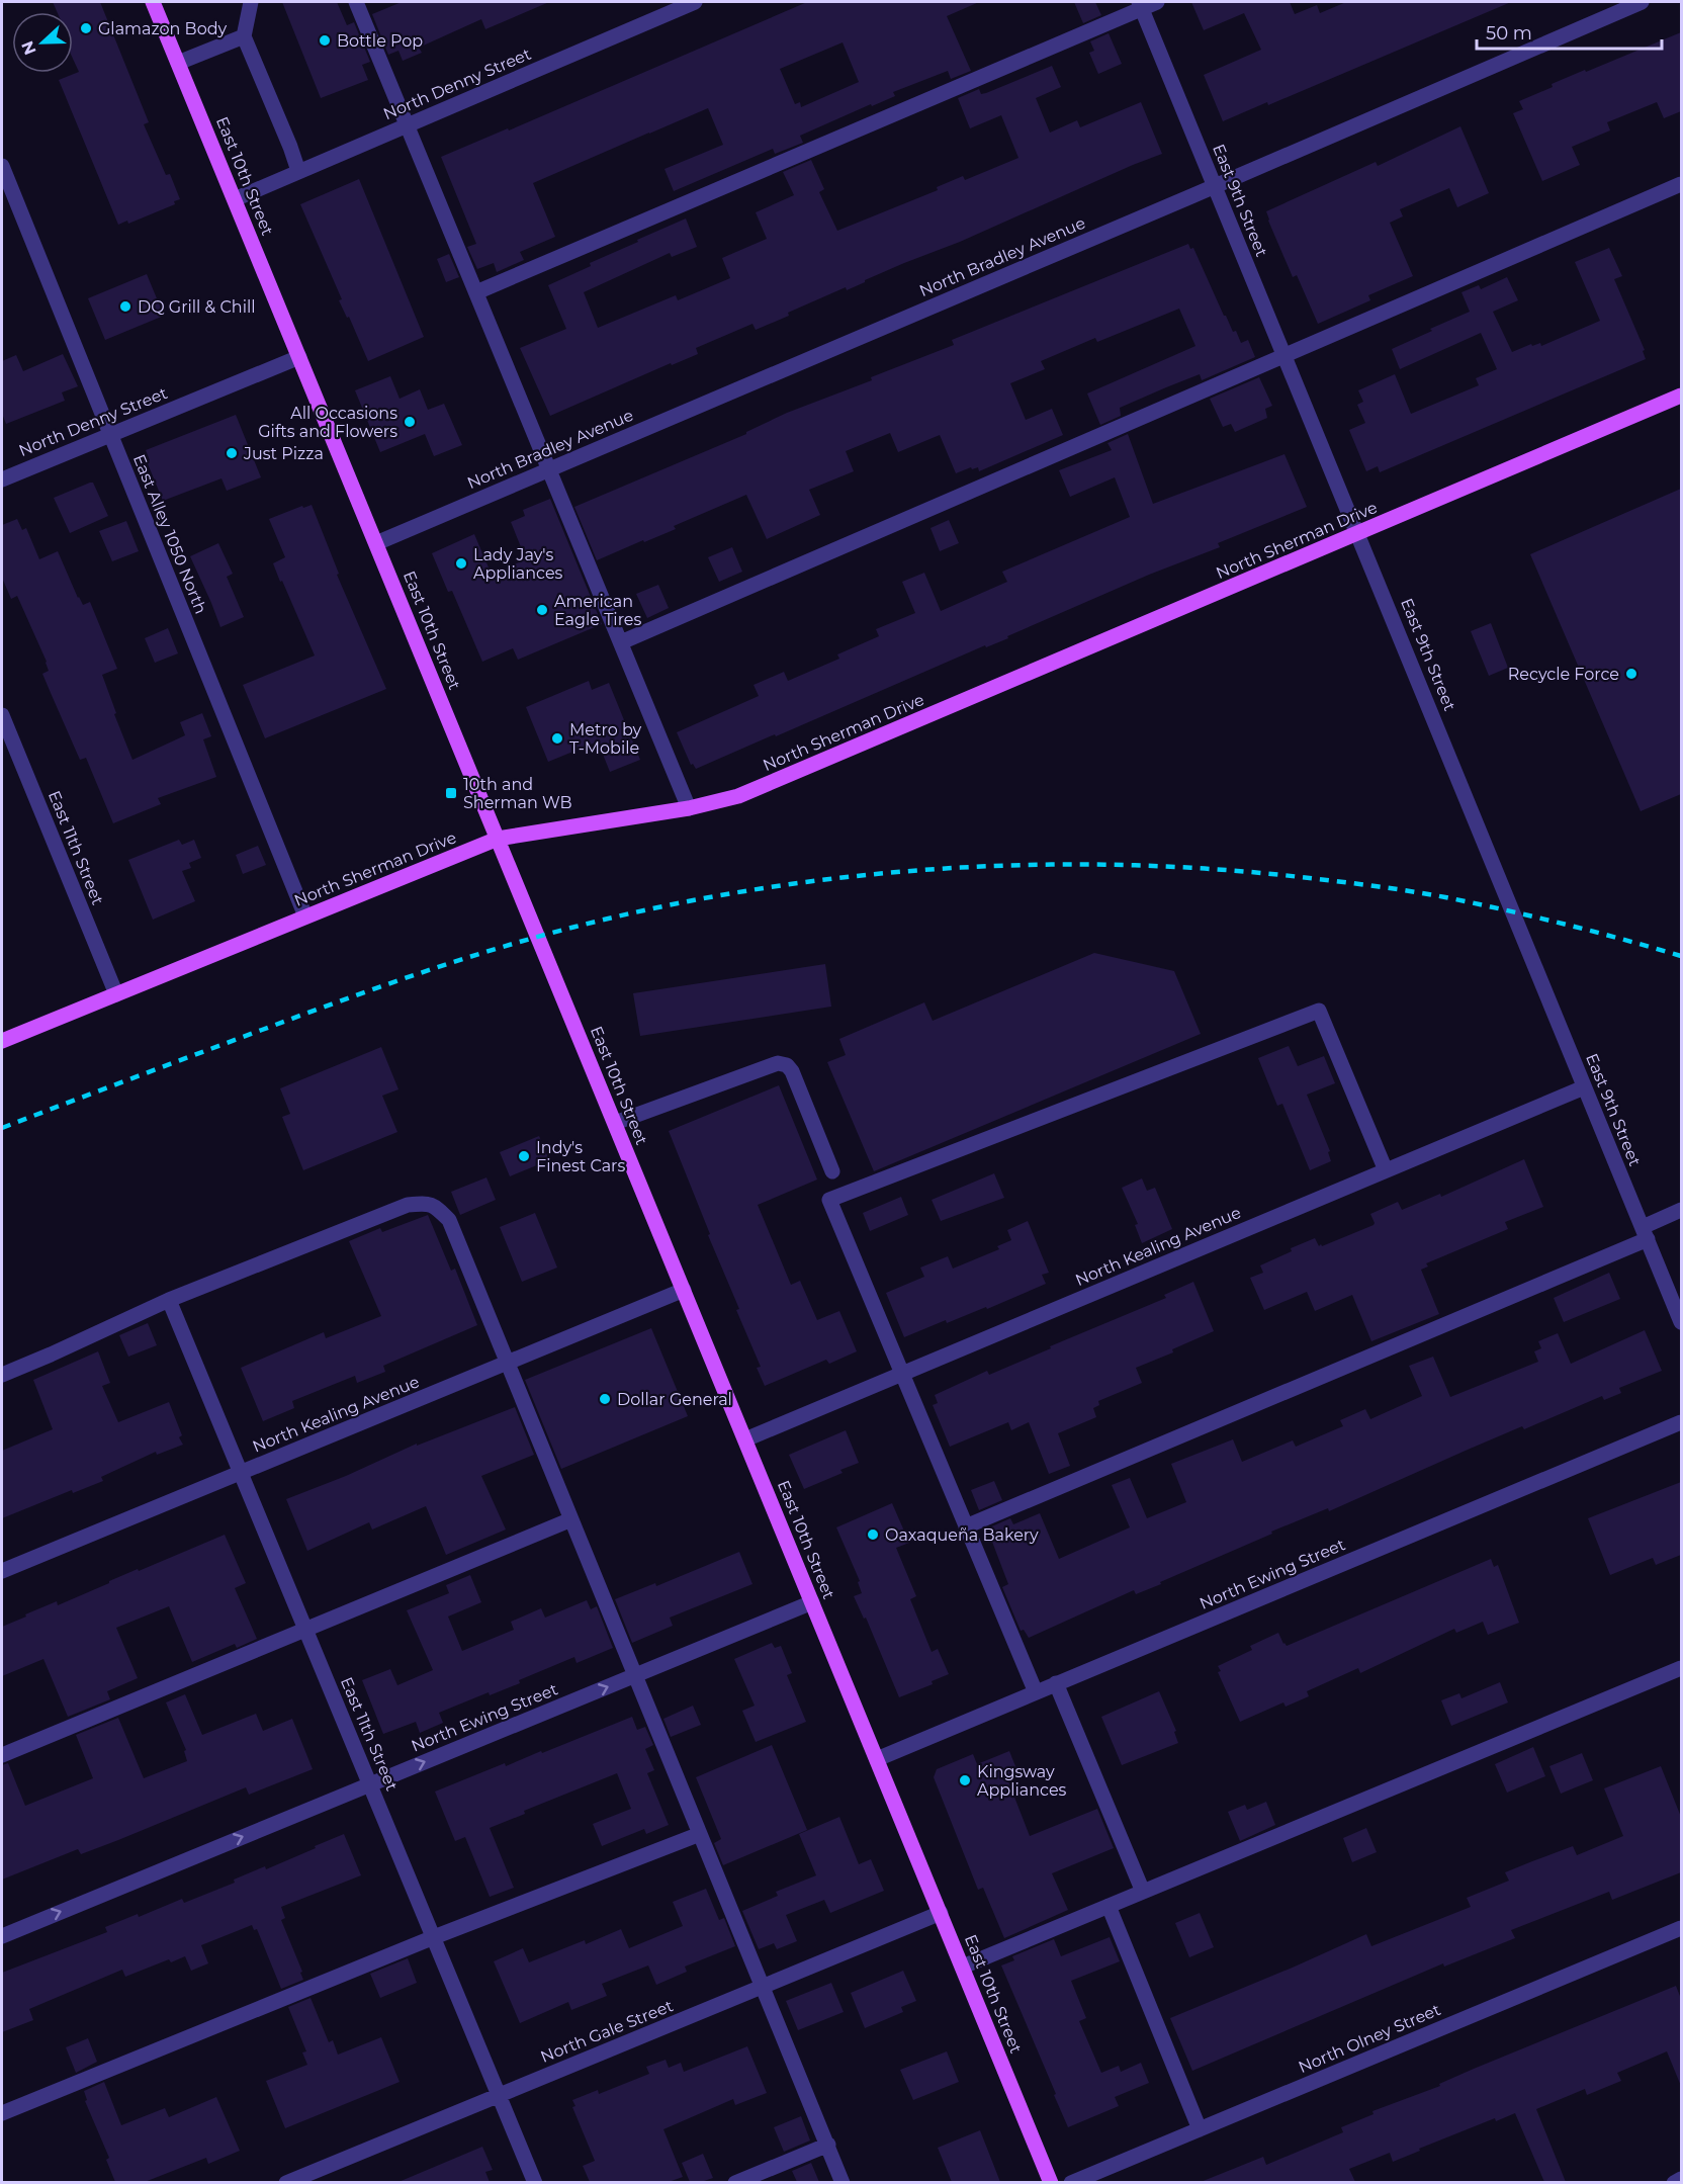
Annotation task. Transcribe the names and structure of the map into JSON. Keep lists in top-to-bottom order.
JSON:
{
  "streets": {
    "main road": ["East 10th Street", "North Sherman Drive"],
    "street": [
      "North Denny Street",
      "East 9th Street",
      "North Bradley Avenue",
      "East Alley 1050 North",
      "East 11th Street",
      "North Kealing Avenue",
      "North Ewing Street",
      "North Gale Street",
      "North Olney Street"
    ]
  },
  "crossings": [
    ["North Denny Street", "East 10th Street"],
    ["North Denny Street", "East Alley 1050 North"],
    ["East 10th Street", "North Bradley Avenue"],
    ["East 10th Street", "North Sherman Drive"],
    ["East 10th Street", "North Kealing Avenue"],
    ["East 10th Street", "North Ewing Street"],
    ["East 10th Street", "North Gale Street"],
    ["East 9th Street", "North Bradley Avenue"],
    ["East 9th Street", "North Sherman Drive"],
    ["East 9th Street", "North Kealing Avenue"],
    ["East Alley 1050 North", "North Sherman Drive"],
    ["North Sherman Drive", "East 11th Street"],
    ["East 11th Street", "North Kealing Avenue"],
    ["East 11th Street", "North Ewing Street"],
    ["East 11th Street", "North Gale Street"]
  ],
  "one_way": ["North Ewing Street"],
  "places": {
    "other": [
      "Glamazon Body",
      "Bottle Pop",
      "DQ Grill & Chill",
      "All Occasions Gifts and Flowers",
      "Just Pizza",
      "Lady Jay's Appliances",
      "American Eagle Tires",
      "Recycle Force",
      "Metro by T-Mobile",
      "Indy's Finest Cars",
      "Dollar General",
      "Oaxaqueña Bakery",
      "Kingsway Appliances"
    ],
    "transit": ["10th and Sherman WB"]
  },
  "scale_bar": "50 m",
  "north": "left"
}
